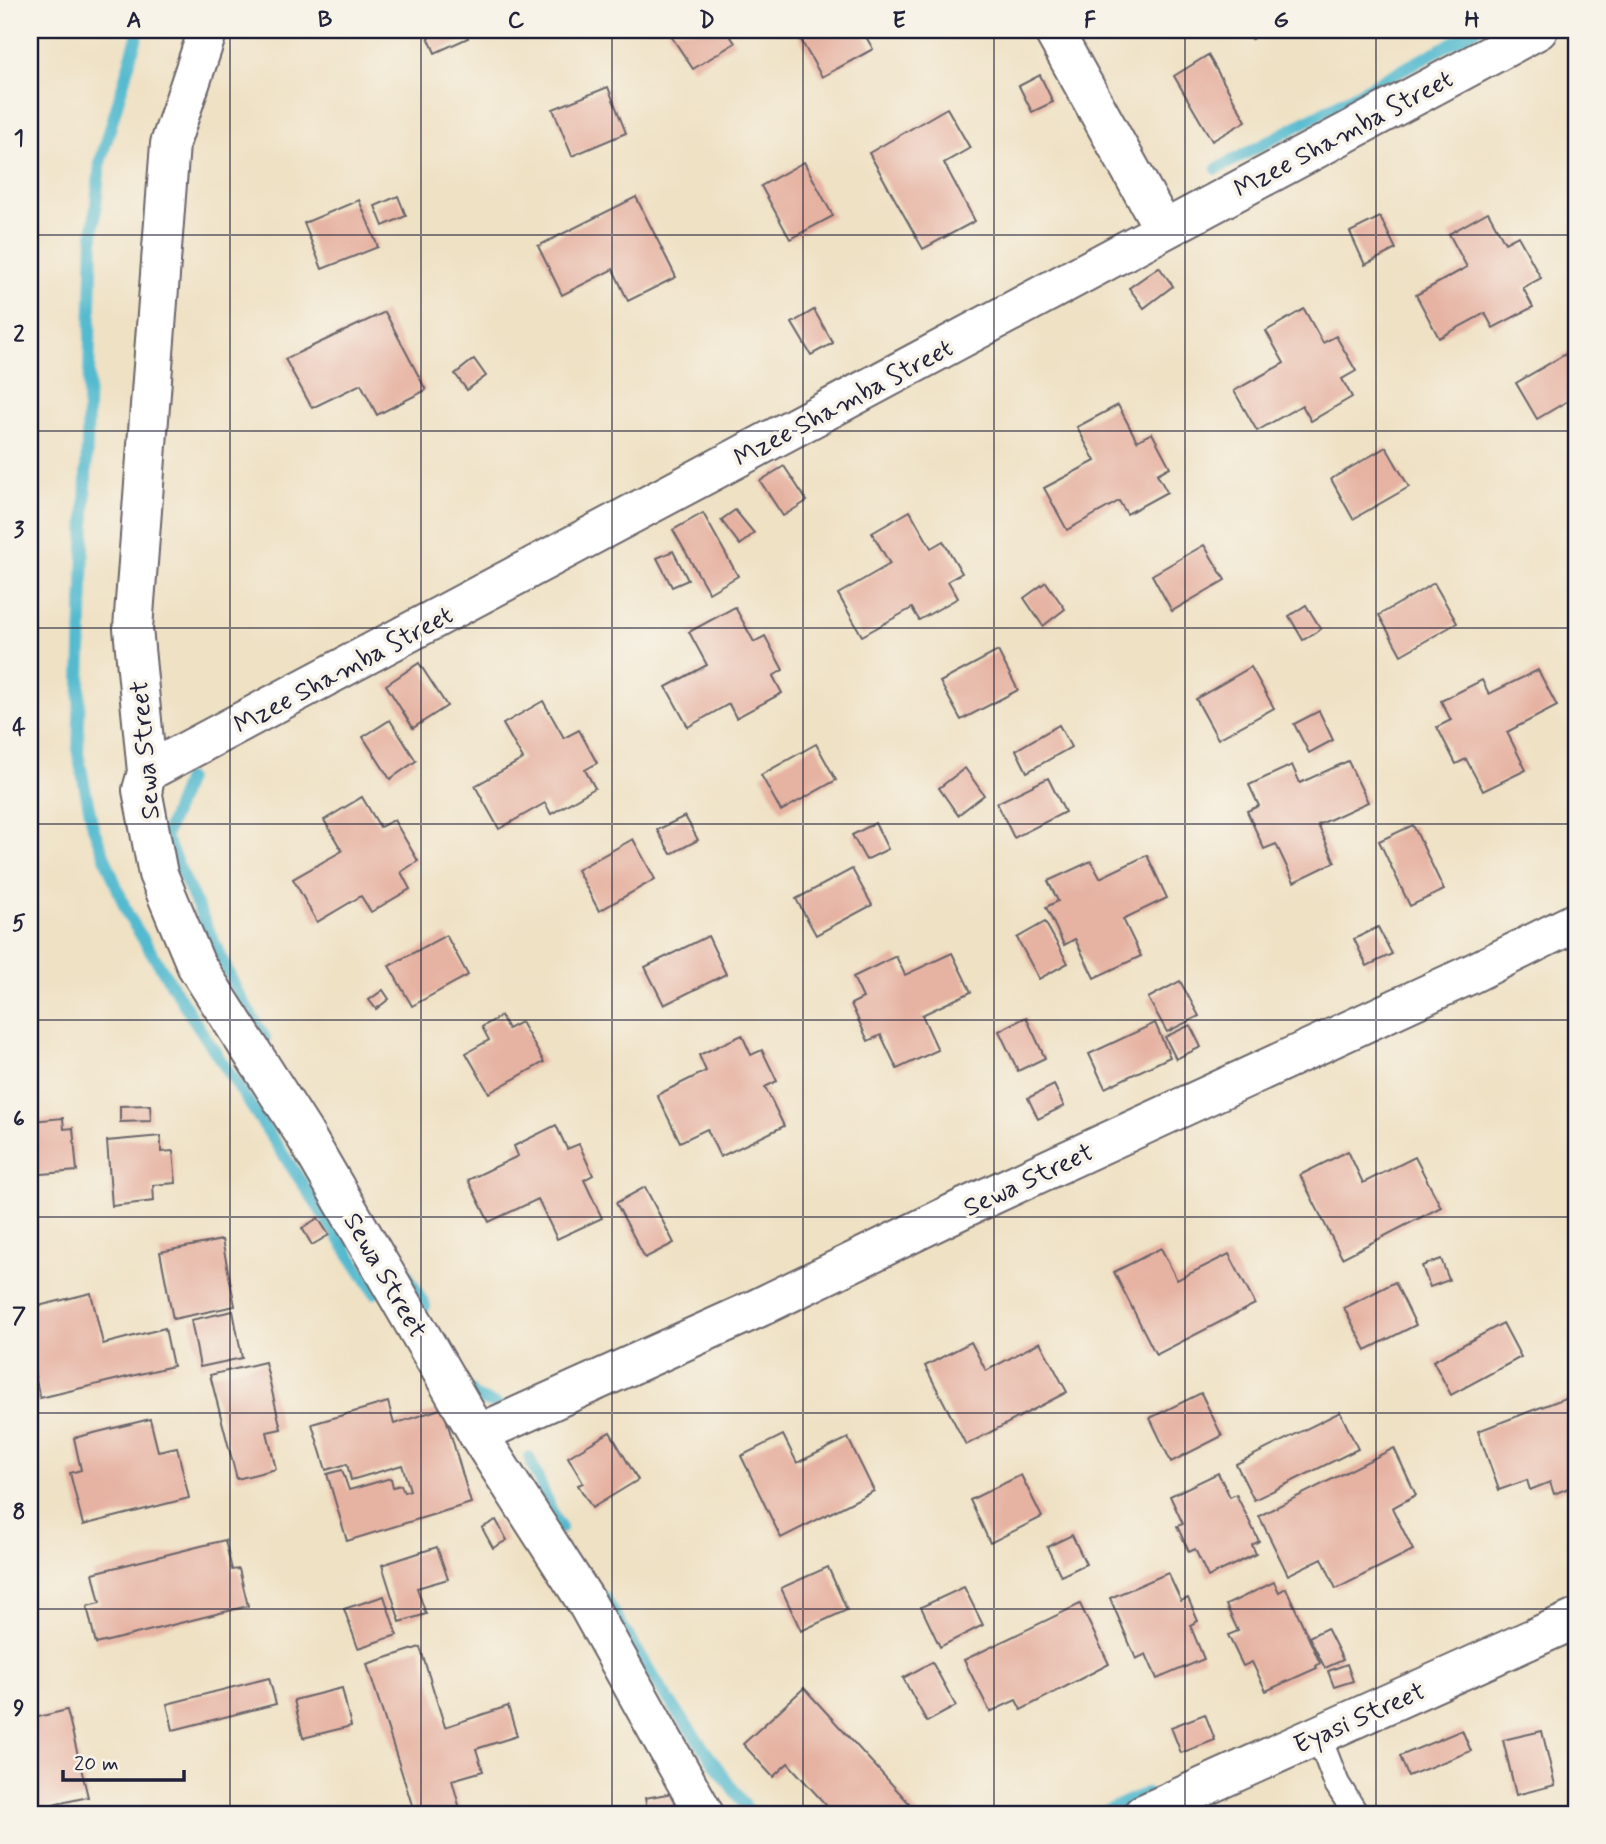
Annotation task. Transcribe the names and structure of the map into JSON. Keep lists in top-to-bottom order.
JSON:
{
  "streets": {
    "street": ["Mzee Shamba Street", "Sewa Street", "Eyasi Street"]
  },
  "crossings": [
    ["Mzee Shamba Street", "Sewa Street"]
  ],
  "scale_bar": "20 m",
  "grid": {
    "columns": [
      "A",
      "B",
      "C",
      "D",
      "E",
      "F",
      "G",
      "H"
    ],
    "rows": [
      "1",
      "2",
      "3",
      "4",
      "5",
      "6",
      "7",
      "8",
      "9"
    ]
  }
}
